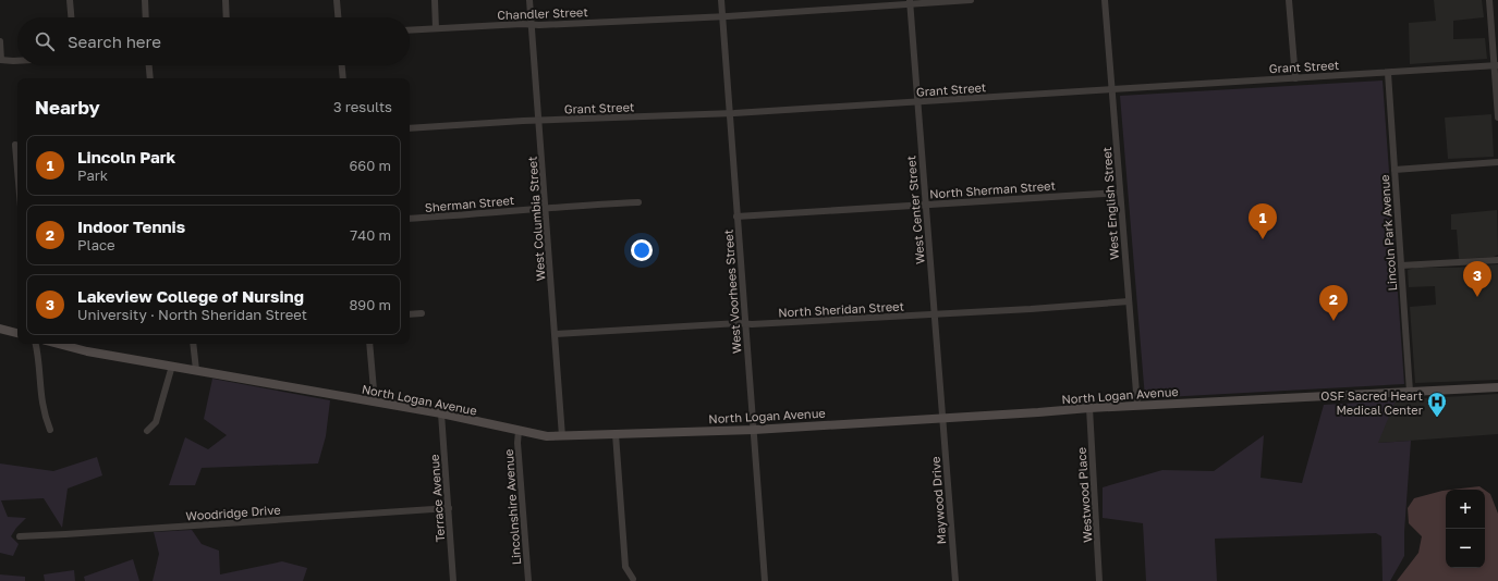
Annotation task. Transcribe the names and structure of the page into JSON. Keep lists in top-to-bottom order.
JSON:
{
  "streets": {
    "street": [
      "Chandler Street",
      "Grant Street",
      "North Sherman Street",
      "Sherman Street",
      "West English Street",
      "West Center Street",
      "West Columbia Street",
      "Lincoln Park Avenue",
      "West Voorhees Street",
      "North Sheridan Street",
      "North Logan Avenue",
      "Westwood Place",
      "Terrace Avenue",
      "Maywood Drive",
      "Lincolnshire Avenue",
      "Woodridge Drive"
    ]
  },
  "crossings": [
    ["Chandler Street", "West Center Street"],
    ["Chandler Street", "West Columbia Street"],
    ["Chandler Street", "West Voorhees Street"],
    ["Grant Street", "West English Street"],
    ["Grant Street", "West Center Street"],
    ["Grant Street", "West Columbia Street"],
    ["Grant Street", "Lincoln Park Avenue"],
    ["Grant Street", "West Voorhees Street"],
    ["North Sherman Street", "West English Street"],
    ["North Sherman Street", "West Center Street"],
    ["North Sherman Street", "West Voorhees Street"],
    ["Sherman Street", "West Columbia Street"],
    ["West English Street", "North Sheridan Street"],
    ["West English Street", "North Logan Avenue"],
    ["West Center Street", "North Sheridan Street"],
    ["West Center Street", "North Logan Avenue"],
    ["West Center Street", "Maywood Drive"],
    ["West Columbia Street", "North Sheridan Street"],
    ["West Columbia Street", "North Logan Avenue"],
    ["Lincoln Park Avenue", "North Logan Avenue"],
    ["West Voorhees Street", "North Sheridan Street"],
    ["West Voorhees Street", "North Logan Avenue"],
    ["North Logan Avenue", "Westwood Place"],
    ["North Logan Avenue", "Terrace Avenue"],
    ["North Logan Avenue", "Maywood Drive"],
    ["North Logan Avenue", "Lincolnshire Avenue"],
    ["Terrace Avenue", "Woodridge Drive"]
  ],
  "places": {
    "hospital": ["OSF Sacred Heart Medical Center"]
  },
  "page": {
    "search": "Search here",
    "heading": ["Nearby", "3 results"],
    "list": [
      {
        "mark": "1",
        "name": "Lincoln Park",
        "note": "Park",
        "value": "660 m"
      },
      {
        "mark": "2",
        "name": "Indoor Tennis",
        "note": "Place",
        "value": "740 m"
      },
      {
        "mark": "3",
        "name": "Lakeview College of Nursing",
        "note": "University · North Sheridan Street",
        "value": "890 m"
      }
    ],
    "pins": ["1", "3", "2"],
    "map_buttons": ["+", "−"]
  }
}
